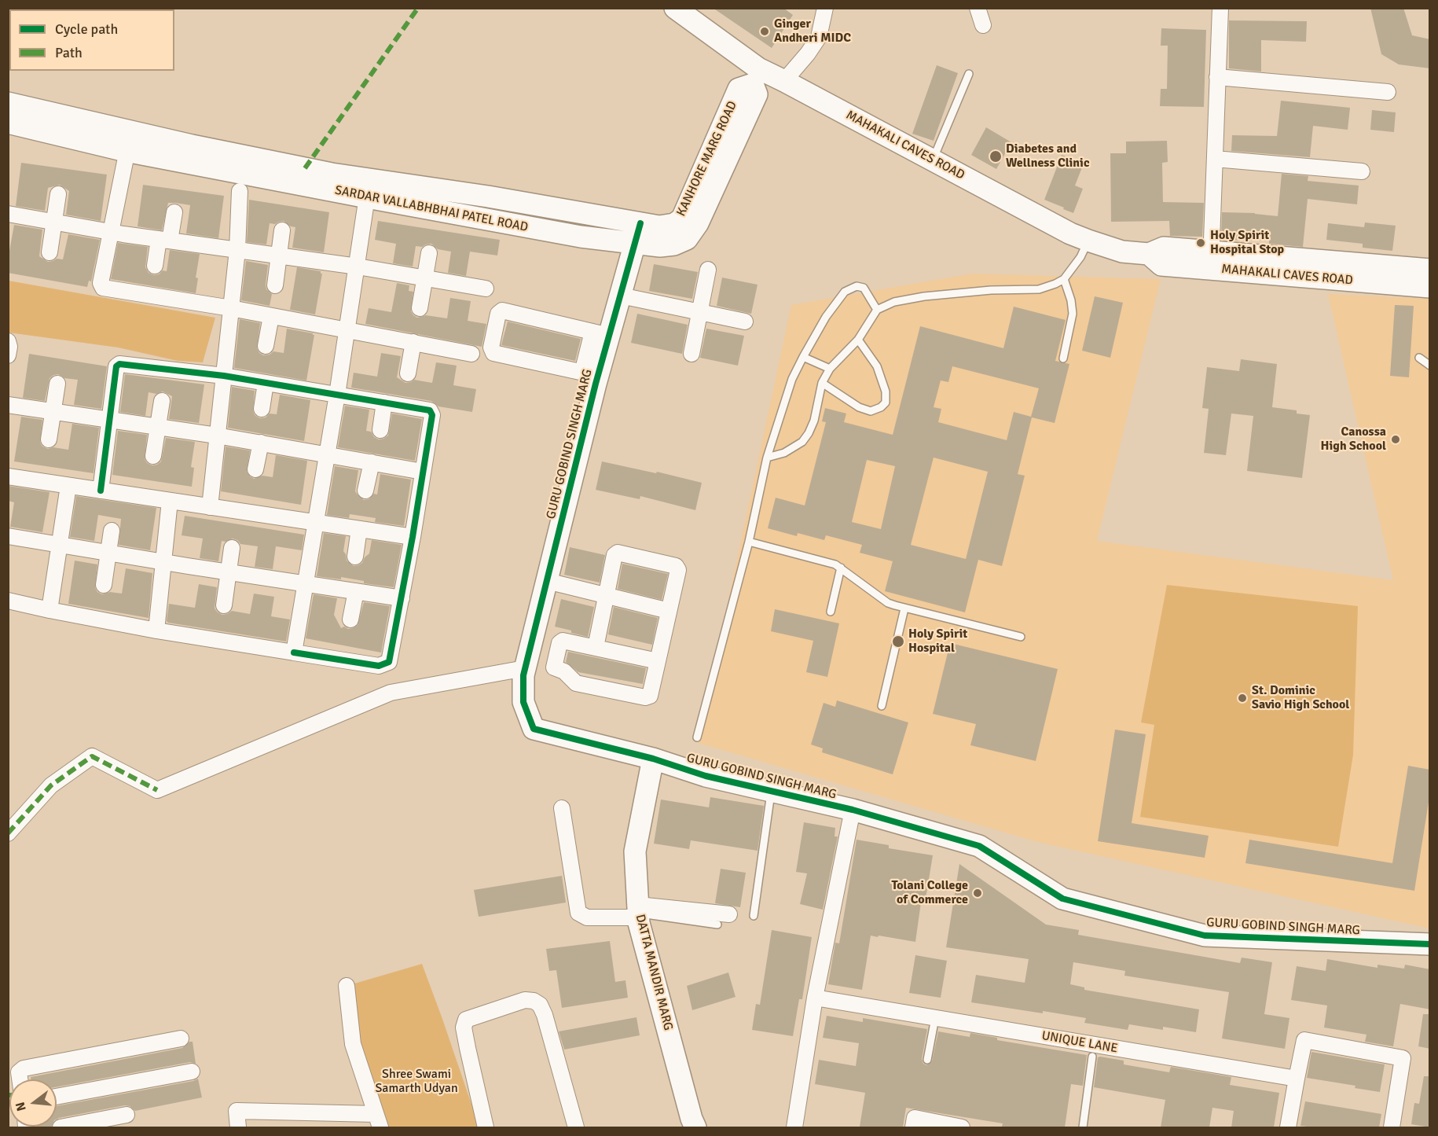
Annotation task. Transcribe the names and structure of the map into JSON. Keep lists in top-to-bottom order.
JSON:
{
  "streets": {
    "main road": [
      "MAHAKALI CAVES ROAD",
      "KANHORE MARG ROAD",
      "SARDAR VALLABHBHAI PATEL ROAD",
      "GURU GOBIND SINGH MARG",
      "DATTA MANDIR MARG"
    ],
    "street": ["UNIQUE LANE"]
  },
  "crossings": [
    ["MAHAKALI CAVES ROAD", "KANHORE MARG ROAD"],
    ["MAHAKALI CAVES ROAD", "SARDAR VALLABHBHAI PATEL ROAD"],
    ["KANHORE MARG ROAD", "SARDAR VALLABHBHAI PATEL ROAD"],
    ["KANHORE MARG ROAD", "GURU GOBIND SINGH MARG"],
    ["SARDAR VALLABHBHAI PATEL ROAD", "GURU GOBIND SINGH MARG"],
    ["GURU GOBIND SINGH MARG", "DATTA MANDIR MARG"]
  ],
  "parks": ["Shree Swami Samarth Udyan"],
  "places": [
    "Ginger Andheri MIDC",
    "Diabetes and Wellness Clinic",
    "Holy Spirit Hospital Stop",
    "Canossa High School",
    "Holy Spirit Hospital",
    "St. Dominic Savio High School",
    "Tolani College of Commerce"
  ],
  "legend": ["Cycle path", "Path"],
  "north": "left"
}
